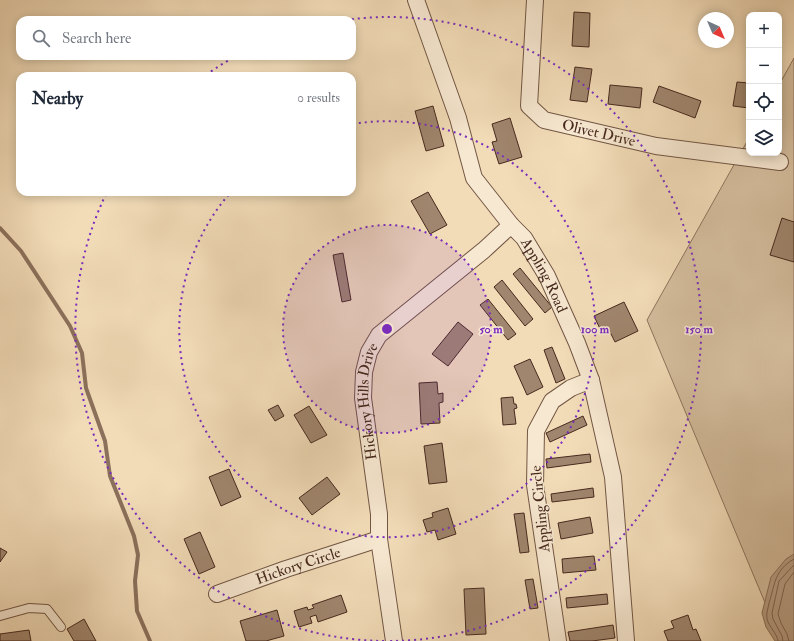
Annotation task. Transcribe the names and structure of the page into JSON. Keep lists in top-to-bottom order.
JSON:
{
  "streets": {
    "street": [
      "Olivet Drive",
      "Appling Road",
      "Hickory Hills Drive",
      "Appling Circle",
      "Hickory Circle"
    ]
  },
  "crossings": [
    ["Appling Road", "Hickory Hills Drive"],
    ["Appling Road", "Appling Circle"],
    ["Hickory Hills Drive", "Hickory Circle"]
  ],
  "north": "bottom right",
  "page": {
    "map_buttons": ["+", "−"],
    "search": "Search here",
    "heading": ["Nearby", "0 results"]
  },
  "rings": ["50 m", "100 m", "150 m"]
}
